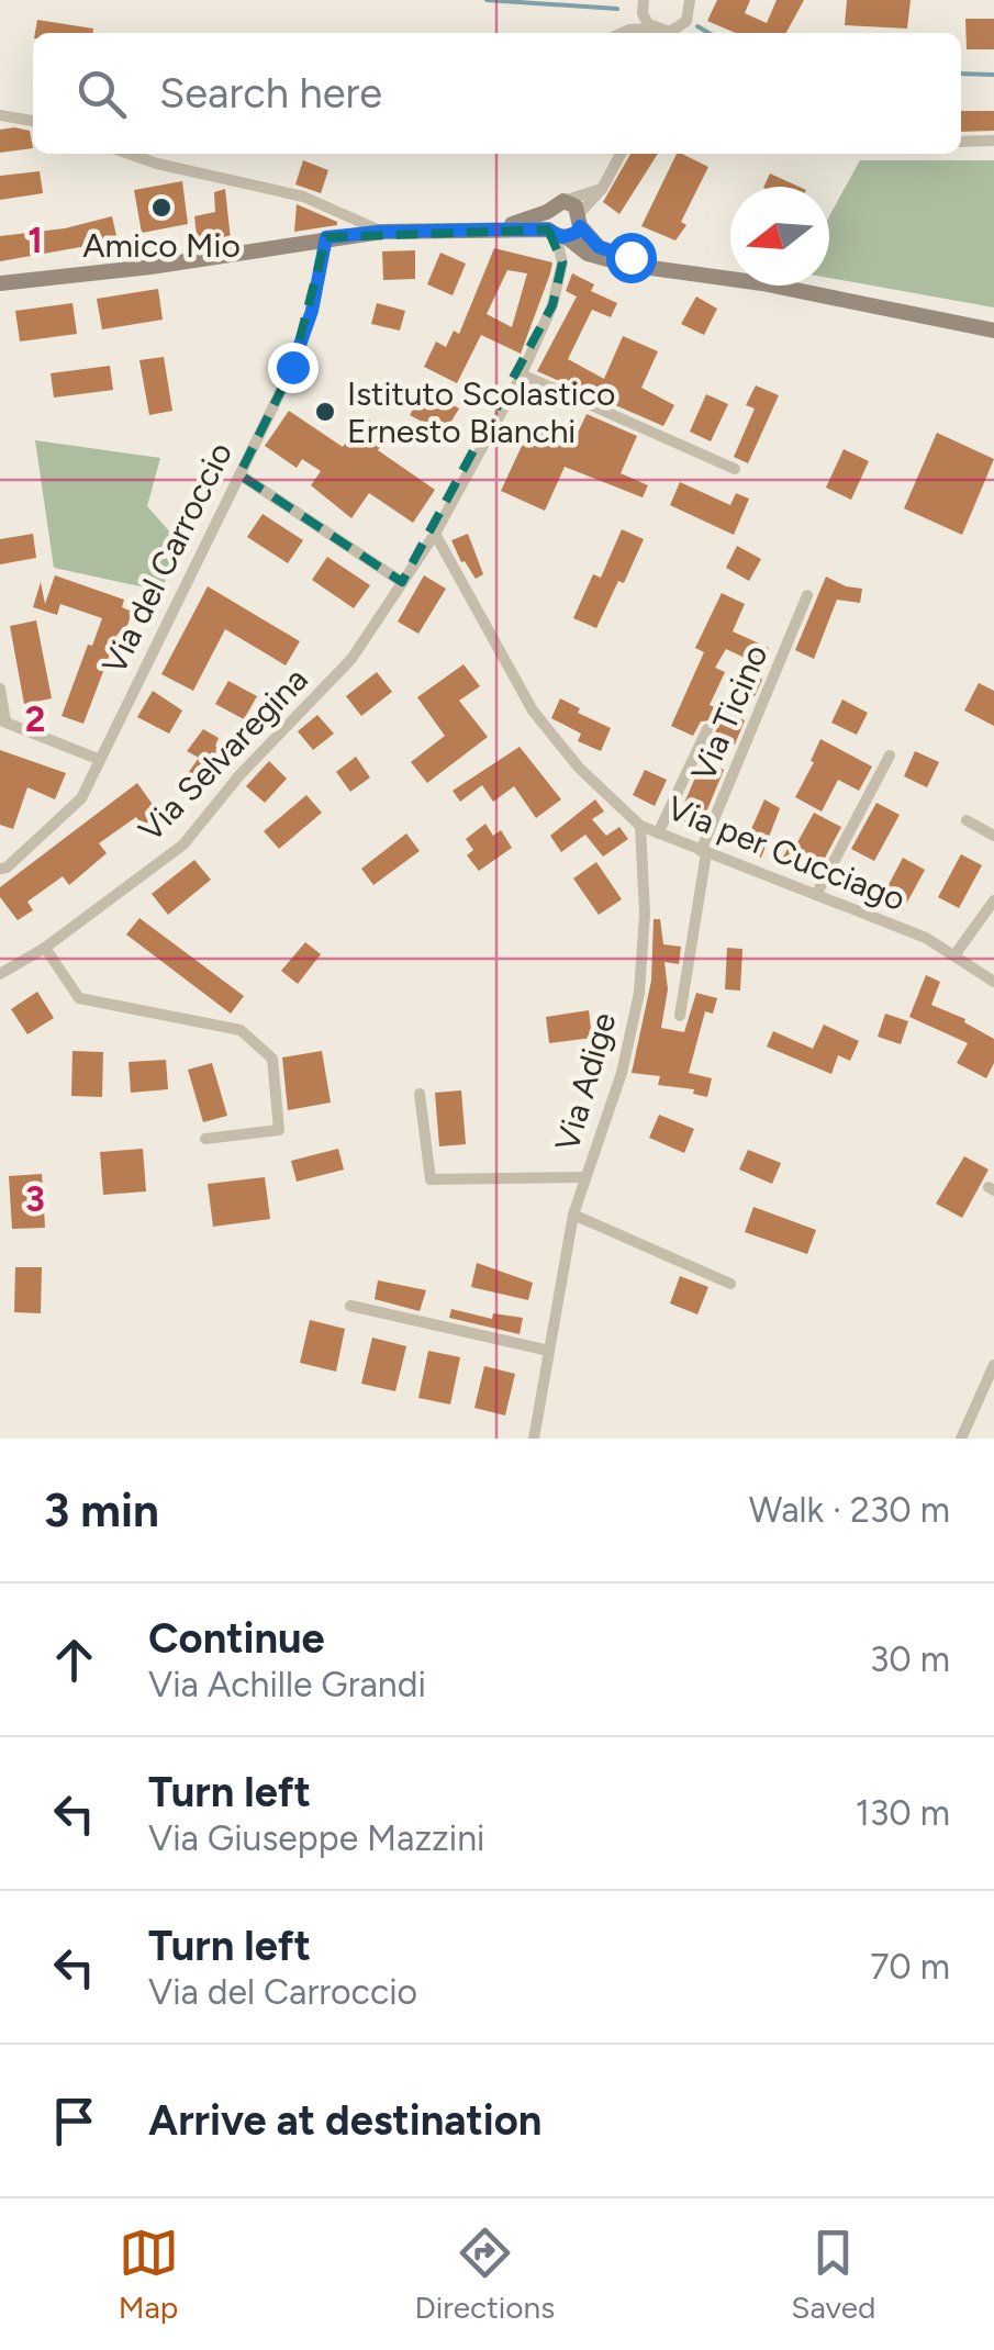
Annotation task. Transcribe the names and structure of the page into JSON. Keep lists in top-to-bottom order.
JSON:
{
  "streets": {
    "street": [
      "Via del Carroccio",
      "Via Ticino",
      "Via Selvaregina",
      "Via per Cucciago",
      "Via Adige"
    ]
  },
  "crossings": [
    ["Via Ticino", "Via per Cucciago"],
    ["Via Selvaregina", "Via per Cucciago"],
    ["Via per Cucciago", "Via Adige"]
  ],
  "places": ["Amico Mio", "Istituto Scolastico Ernesto Bianchi"],
  "north": "left",
  "page": {
    "search": "Search here",
    "heading": ["3 min", "Walk · 230 m"],
    "list": [
      ["Continue", "Via Achille Grandi", "30 m"],
      ["Turn left", "Via Giuseppe Mazzini", "130 m"],
      ["Turn left", "Via del Carroccio", "70 m"],
      "Arrive at destination"
    ],
    "nav": ["Map", "Directions", "Saved"]
  },
  "grid": {
    "rows": ["1", "2", "3"]
  }
}
